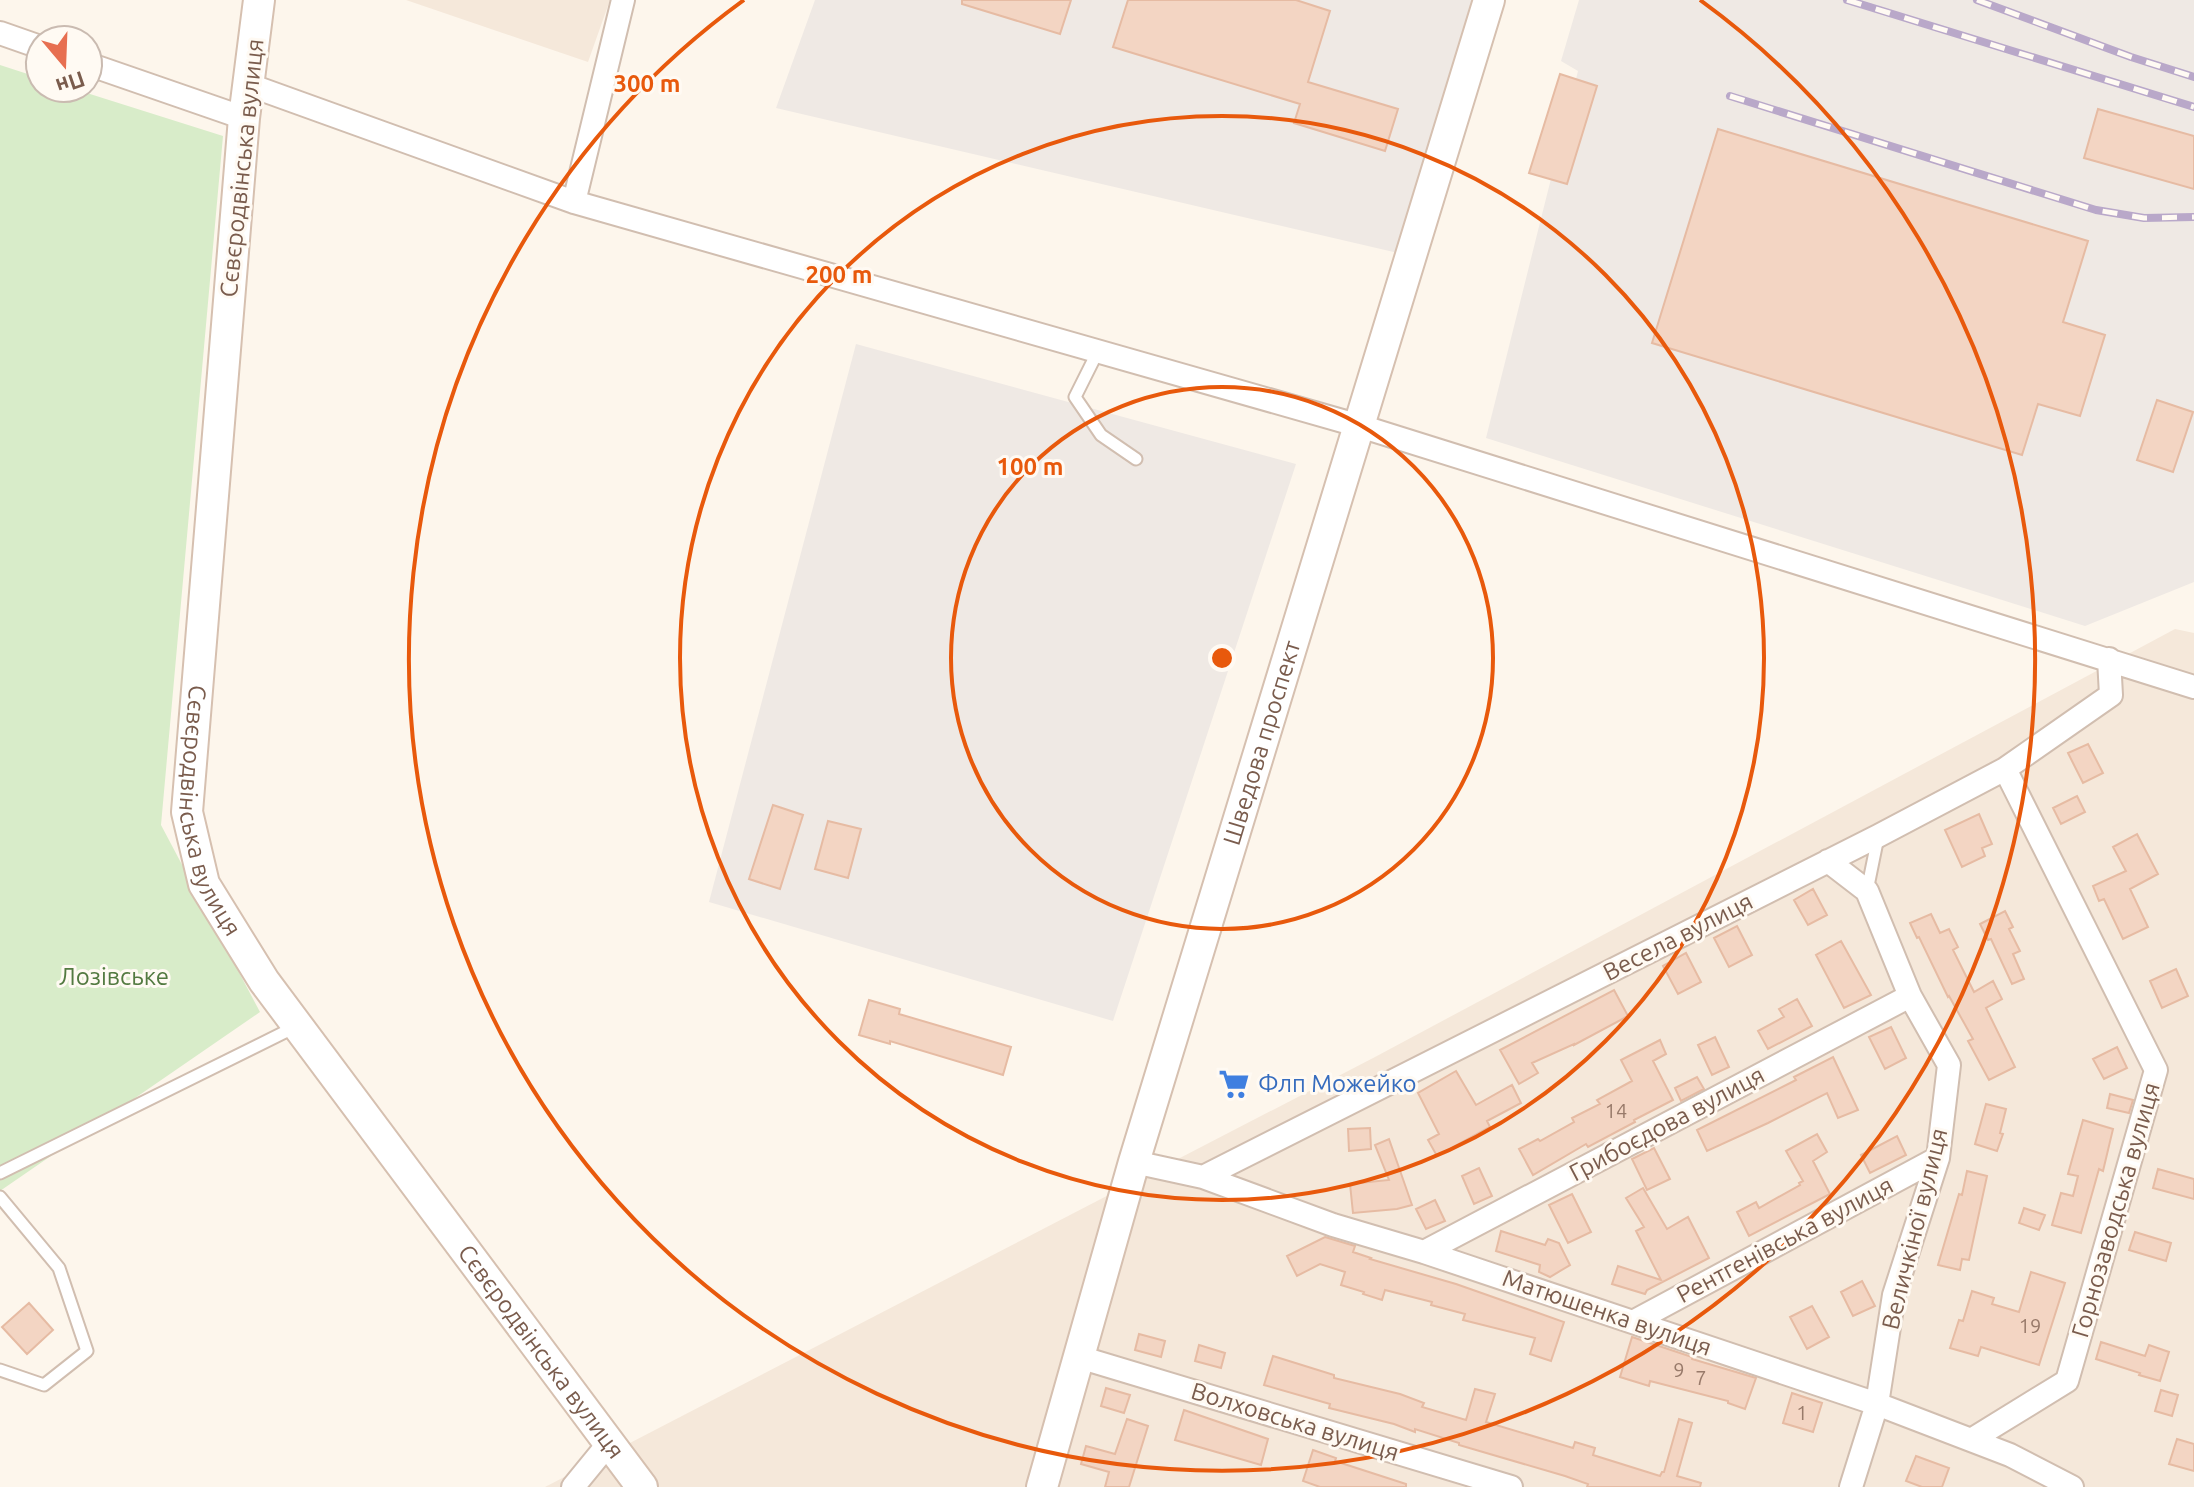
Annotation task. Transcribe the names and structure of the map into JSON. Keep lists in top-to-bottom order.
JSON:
{
  "streets": {
    "street": [
      "Сєвєродвінська вулиця",
      "Шведова проспект",
      "Весела вулиця",
      "Грибоєдова вулиця",
      "Горнозаводська вулиця",
      "Величкіної вулиця",
      "Рентгенівська вулиця",
      "Матюшенка вулиця",
      "Волховська вулиця"
    ]
  },
  "crossings": [
    ["Шведова проспект", "Матюшенка вулиця"],
    ["Шведова проспект", "Волховська вулиця"],
    ["Весела вулиця", "Горнозаводська вулиця"],
    ["Весела вулиця", "Матюшенка вулиця"],
    ["Грибоєдова вулиця", "Величкіної вулиця"],
    ["Грибоєдова вулиця", "Матюшенка вулиця"],
    ["Горнозаводська вулиця", "Матюшенка вулиця"],
    ["Величкіної вулиця", "Рентгенівська вулиця"],
    ["Величкіної вулиця", "Матюшенка вулиця"],
    ["Рентгенівська вулиця", "Матюшенка вулиця"]
  ],
  "parks": ["Лозівське"],
  "places": {
    "supermarket": ["Флп Можейко"]
  },
  "house_numbers": [
    "14",
    "19",
    "9",
    "7",
    "1"
  ],
  "north": "bottom",
  "rings": ["300 m", "200 m", "100 m"]
}
